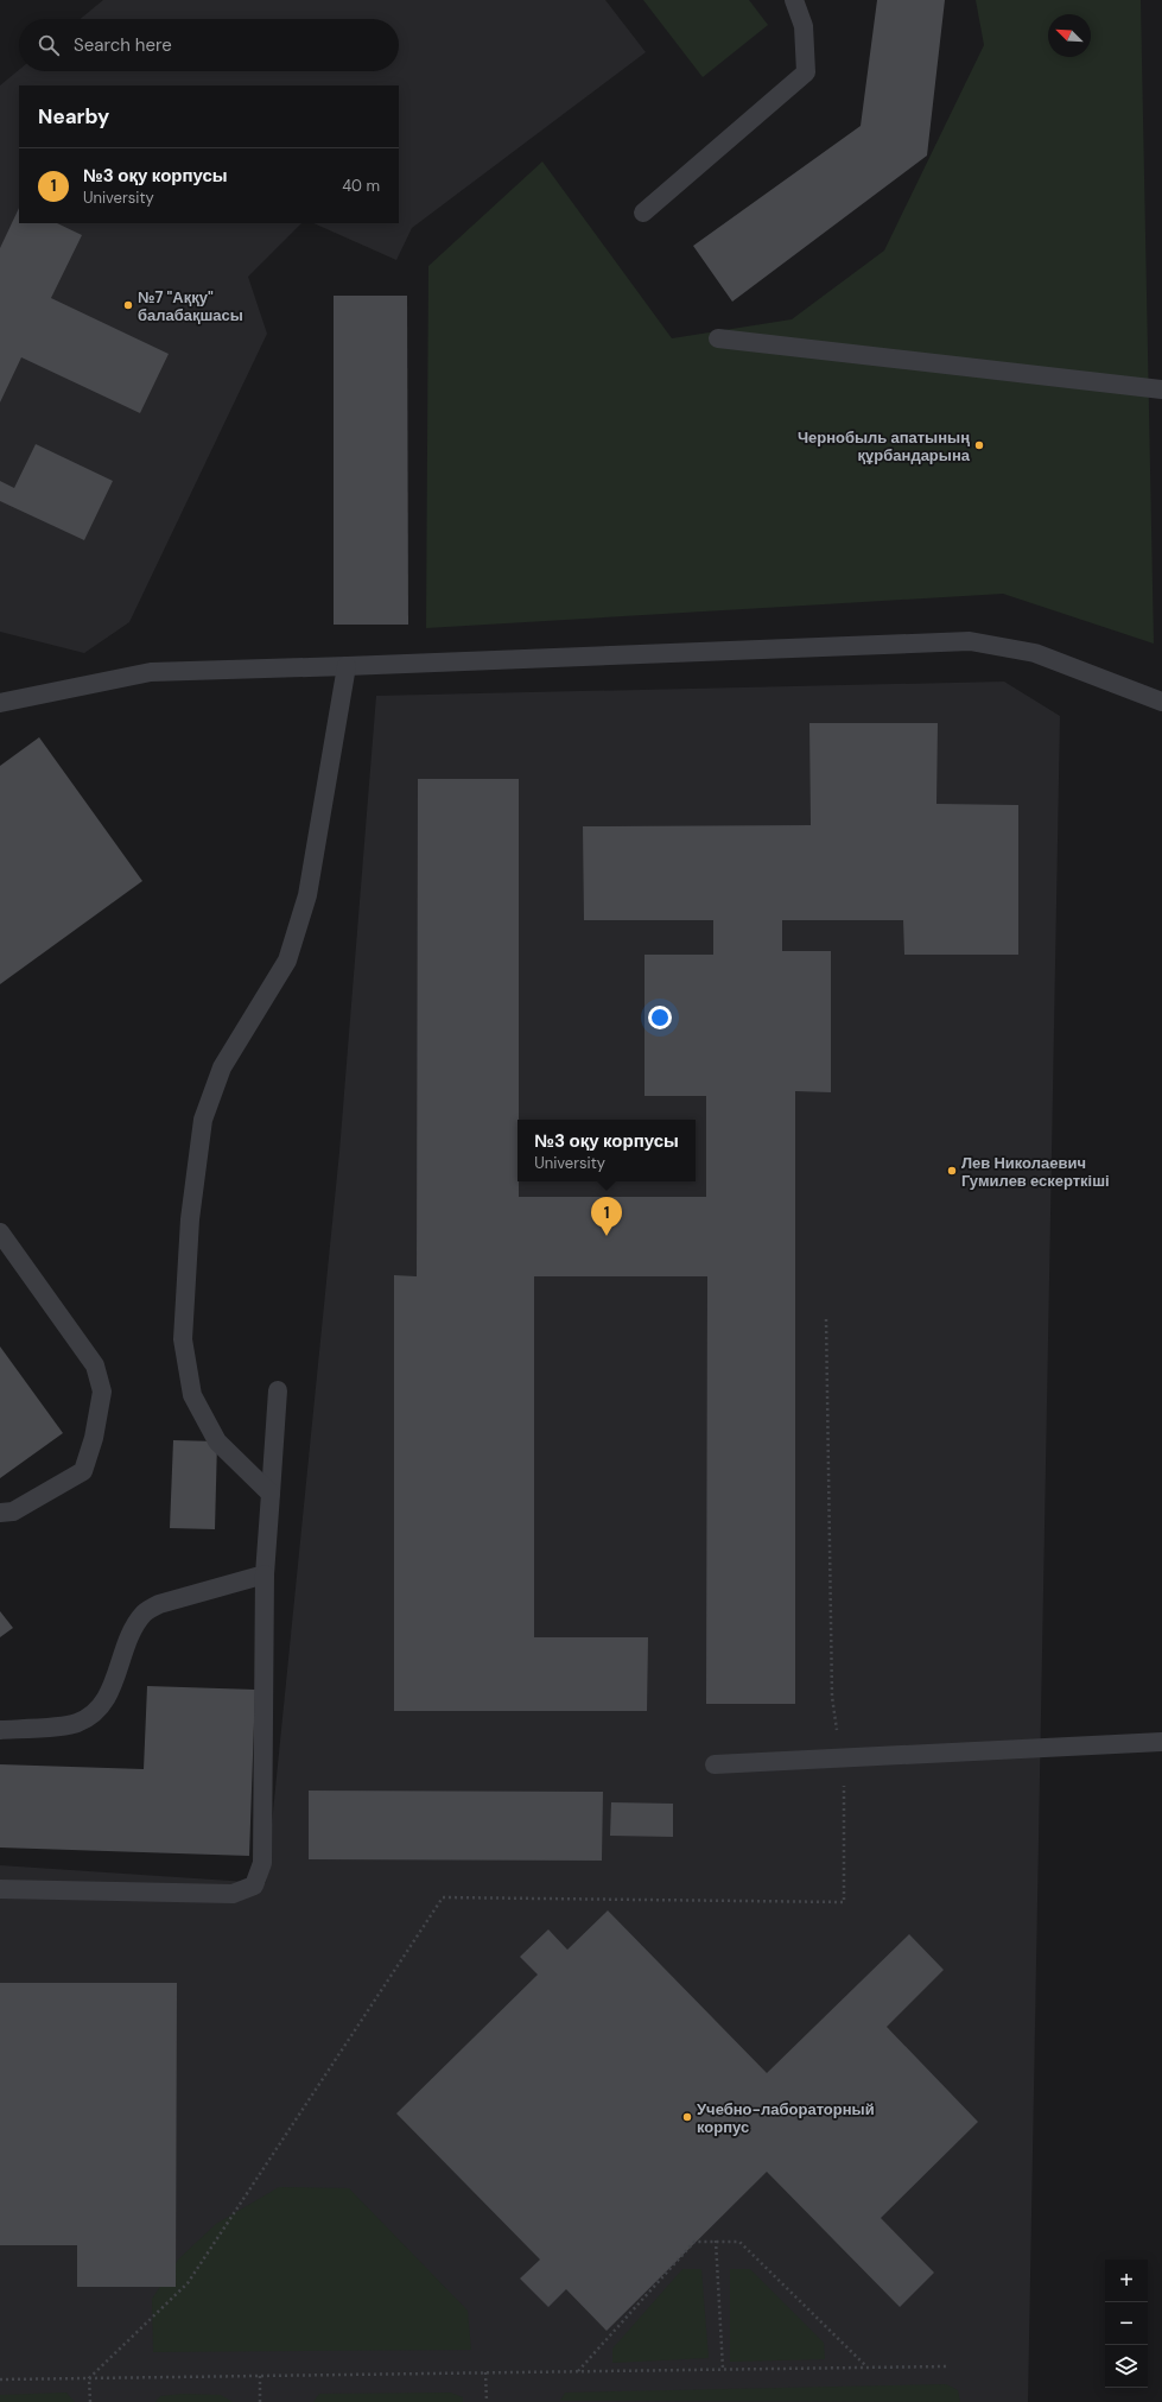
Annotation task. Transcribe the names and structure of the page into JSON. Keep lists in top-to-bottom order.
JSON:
{
  "places": [
    "№7 \"Аққу\" балабақшасы",
    "Чернобыль апатының құрбандарына",
    "Лев Николаевич Гумилев ескерткіші",
    "Учебно-лабораторный корпус"
  ],
  "north": "top left",
  "page": {
    "search": "Search here",
    "heading": "Nearby",
    "list": [
      {
        "mark": "1",
        "name": "№3 оқу корпусы",
        "note": "University",
        "value": "40 m"
      }
    ],
    "popup": ["№3 оқу корпусы", "University"],
    "pins": "1",
    "map_buttons": ["+", "−"]
  }
}
